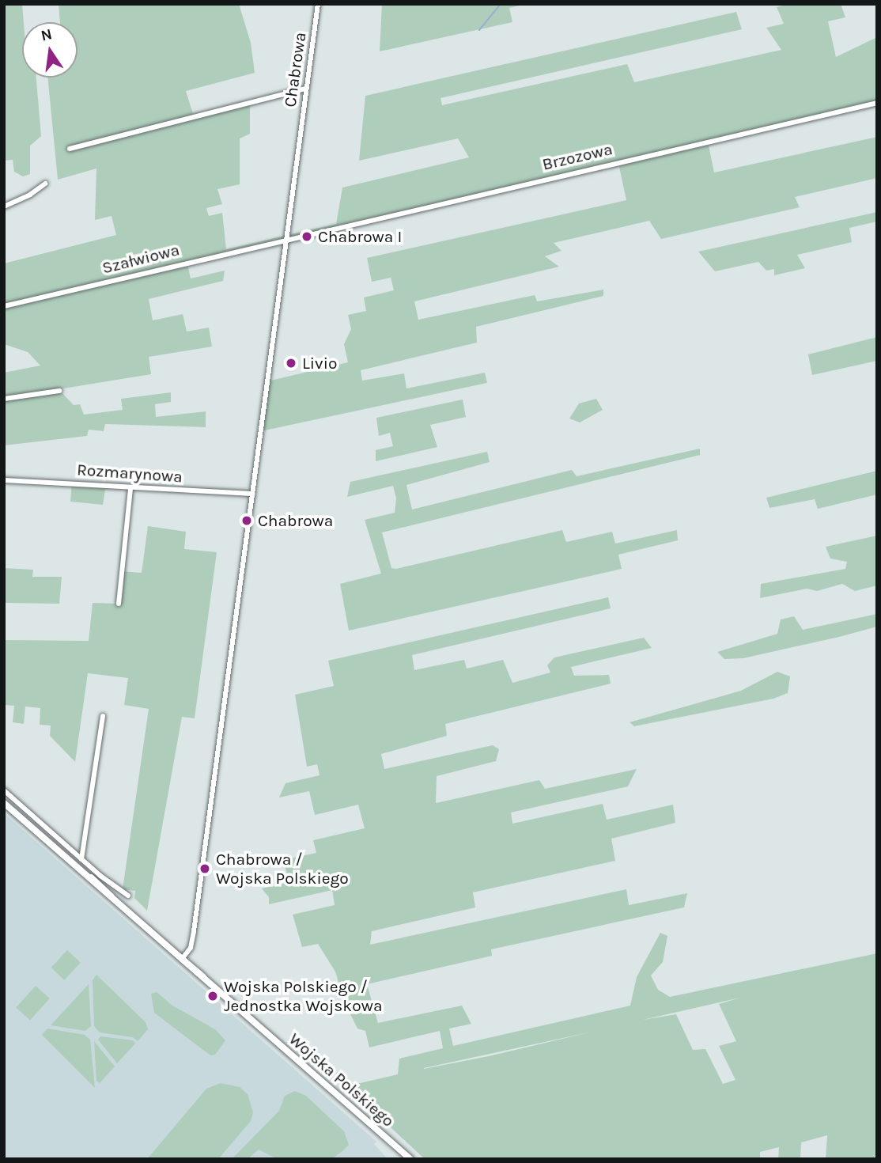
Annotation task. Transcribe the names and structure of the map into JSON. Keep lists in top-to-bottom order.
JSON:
{
  "streets": {
    "main road": ["Wojska Polskiego"],
    "street": [
      "Chabrowa",
      "Brzozowa",
      "Szałwiowa",
      "Rozmarynowa"
    ]
  },
  "crossings": [
    ["Chabrowa", "Brzozowa"],
    ["Chabrowa", "Szałwiowa"],
    ["Chabrowa", "Rozmarynowa"],
    ["Chabrowa", "Wojska Polskiego"],
    ["Brzozowa", "Szałwiowa"]
  ],
  "places": [
    "Chabrowa I",
    "Livio",
    "Chabrowa",
    "Chabrowa / Wojska Polskiego",
    "Wojska Polskiego / Jednostka Wojskowa"
  ],
  "north": "top"
}
